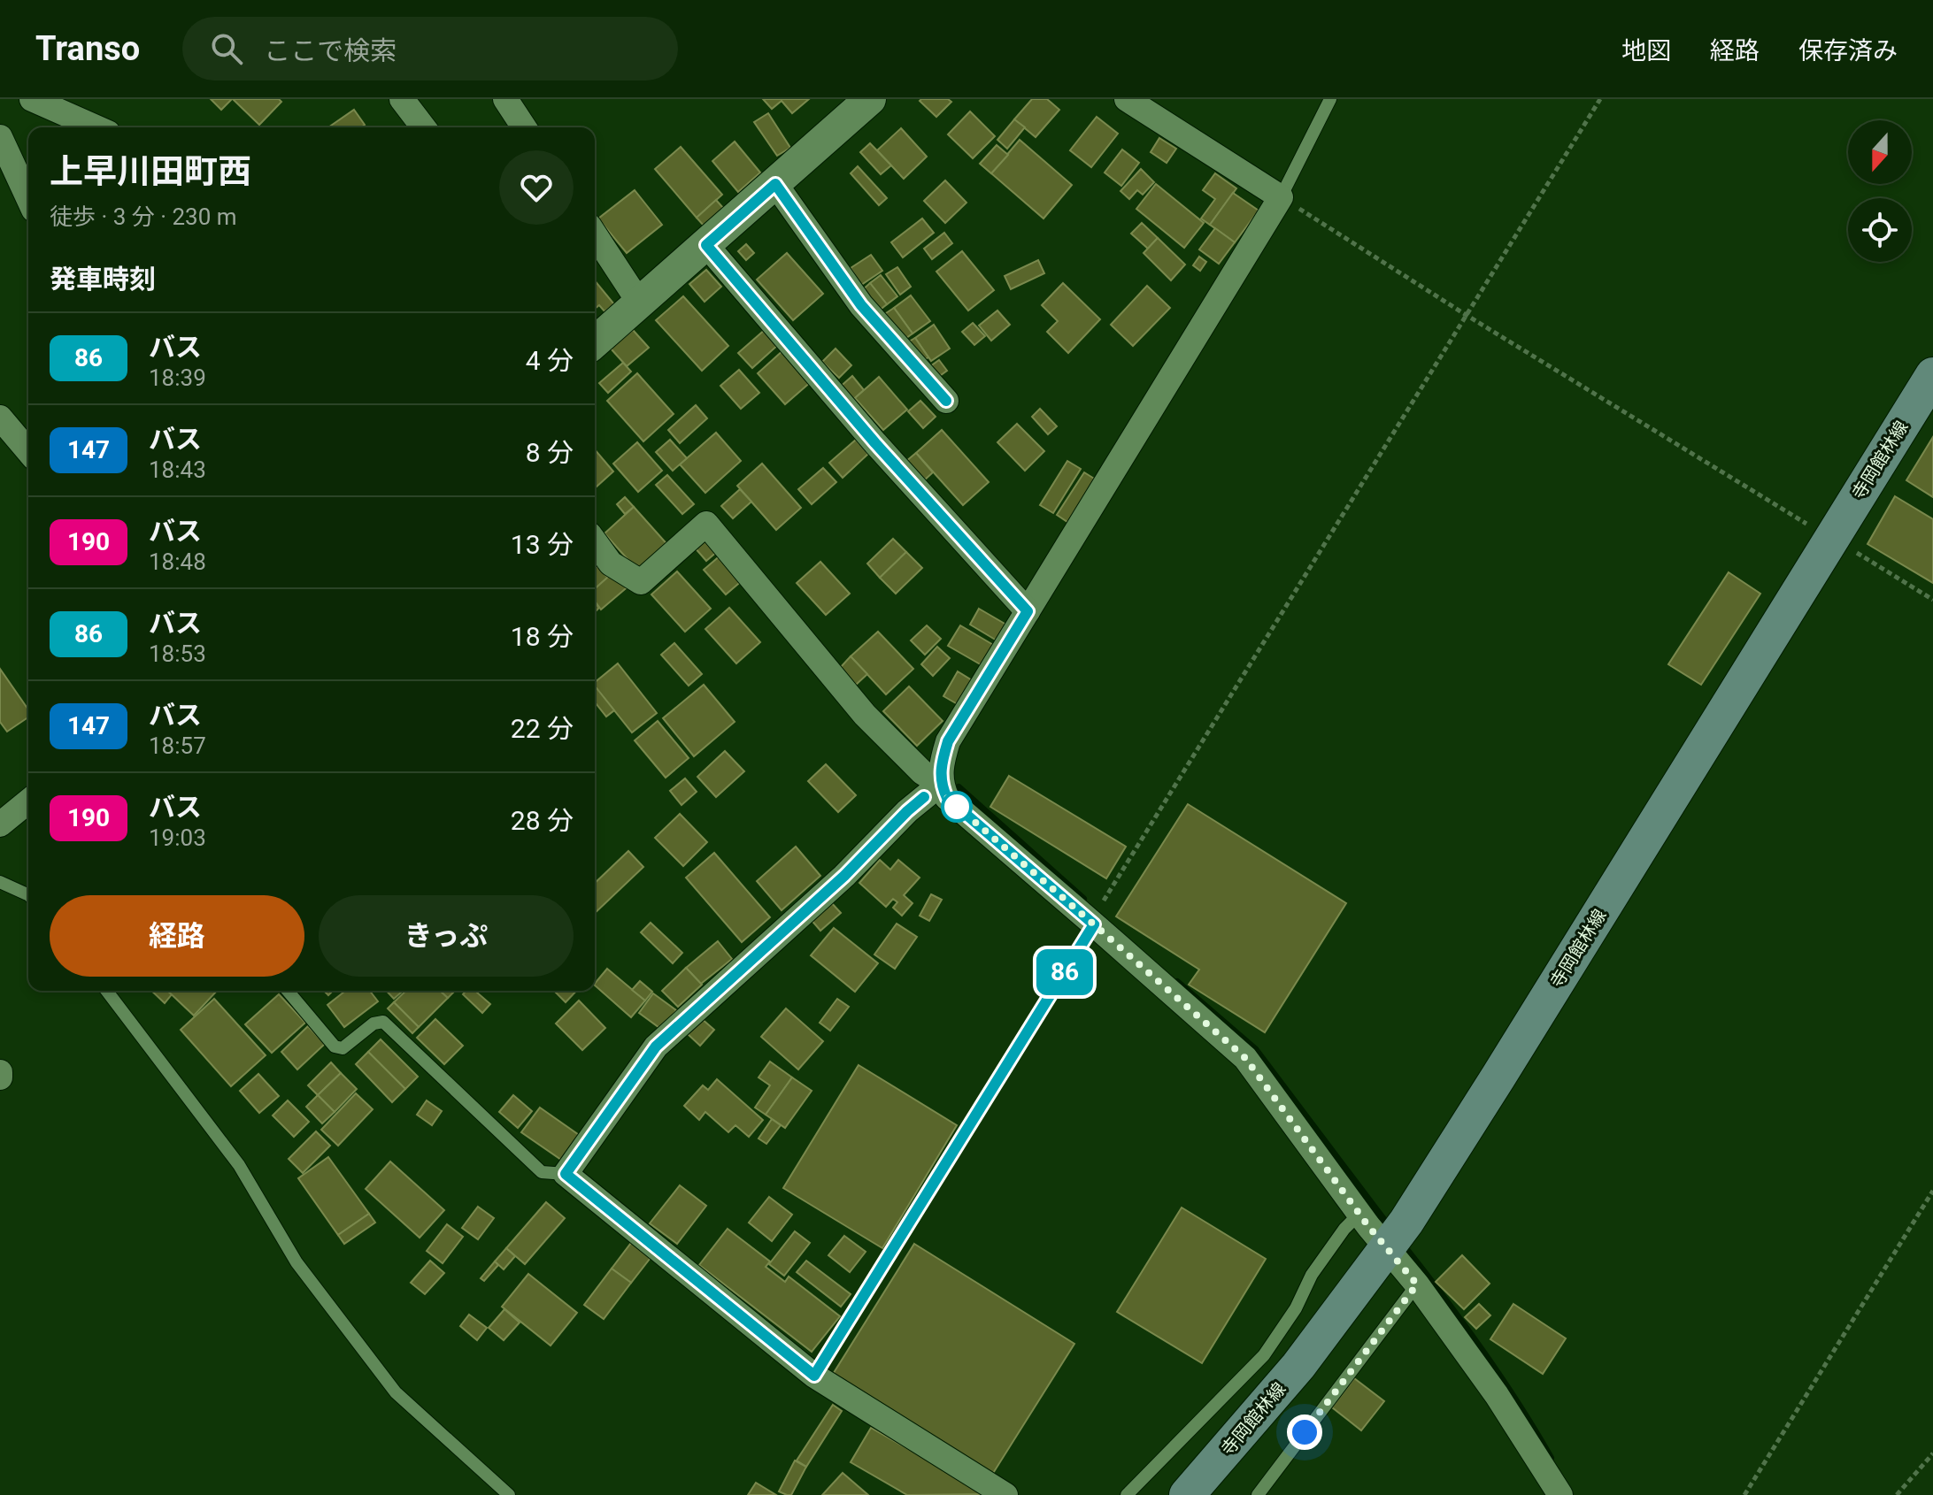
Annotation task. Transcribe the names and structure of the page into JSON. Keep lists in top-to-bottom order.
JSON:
{
  "streets": {
    "main road": ["寺岡館林線"]
  },
  "lines": ["bus line 86"],
  "north": "bottom",
  "page": {
    "header": "Transo",
    "search": "ここで検索",
    "nav": ["地図", "経路", "保存済み"],
    "on_map": "86",
    "heading": [
      ["上早川田町西", "徒歩 · 3 分 · 230 m"],
      "発車時刻"
    ],
    "list": [
      {
        "mark": "86",
        "name": "バス",
        "note": "18:39",
        "value": "4 分"
      },
      {
        "mark": "147",
        "name": "バス",
        "note": "18:43",
        "value": "8 分"
      },
      {
        "mark": "190",
        "name": "バス",
        "note": "18:48",
        "value": "13 分"
      },
      {
        "mark": "86",
        "name": "バス",
        "note": "18:53",
        "value": "18 分"
      },
      {
        "mark": "147",
        "name": "バス",
        "note": "18:57",
        "value": "22 分"
      },
      {
        "mark": "190",
        "name": "バス",
        "note": "19:03",
        "value": "28 分"
      }
    ],
    "buttons": ["経路", "きっぷ"]
  }
}
